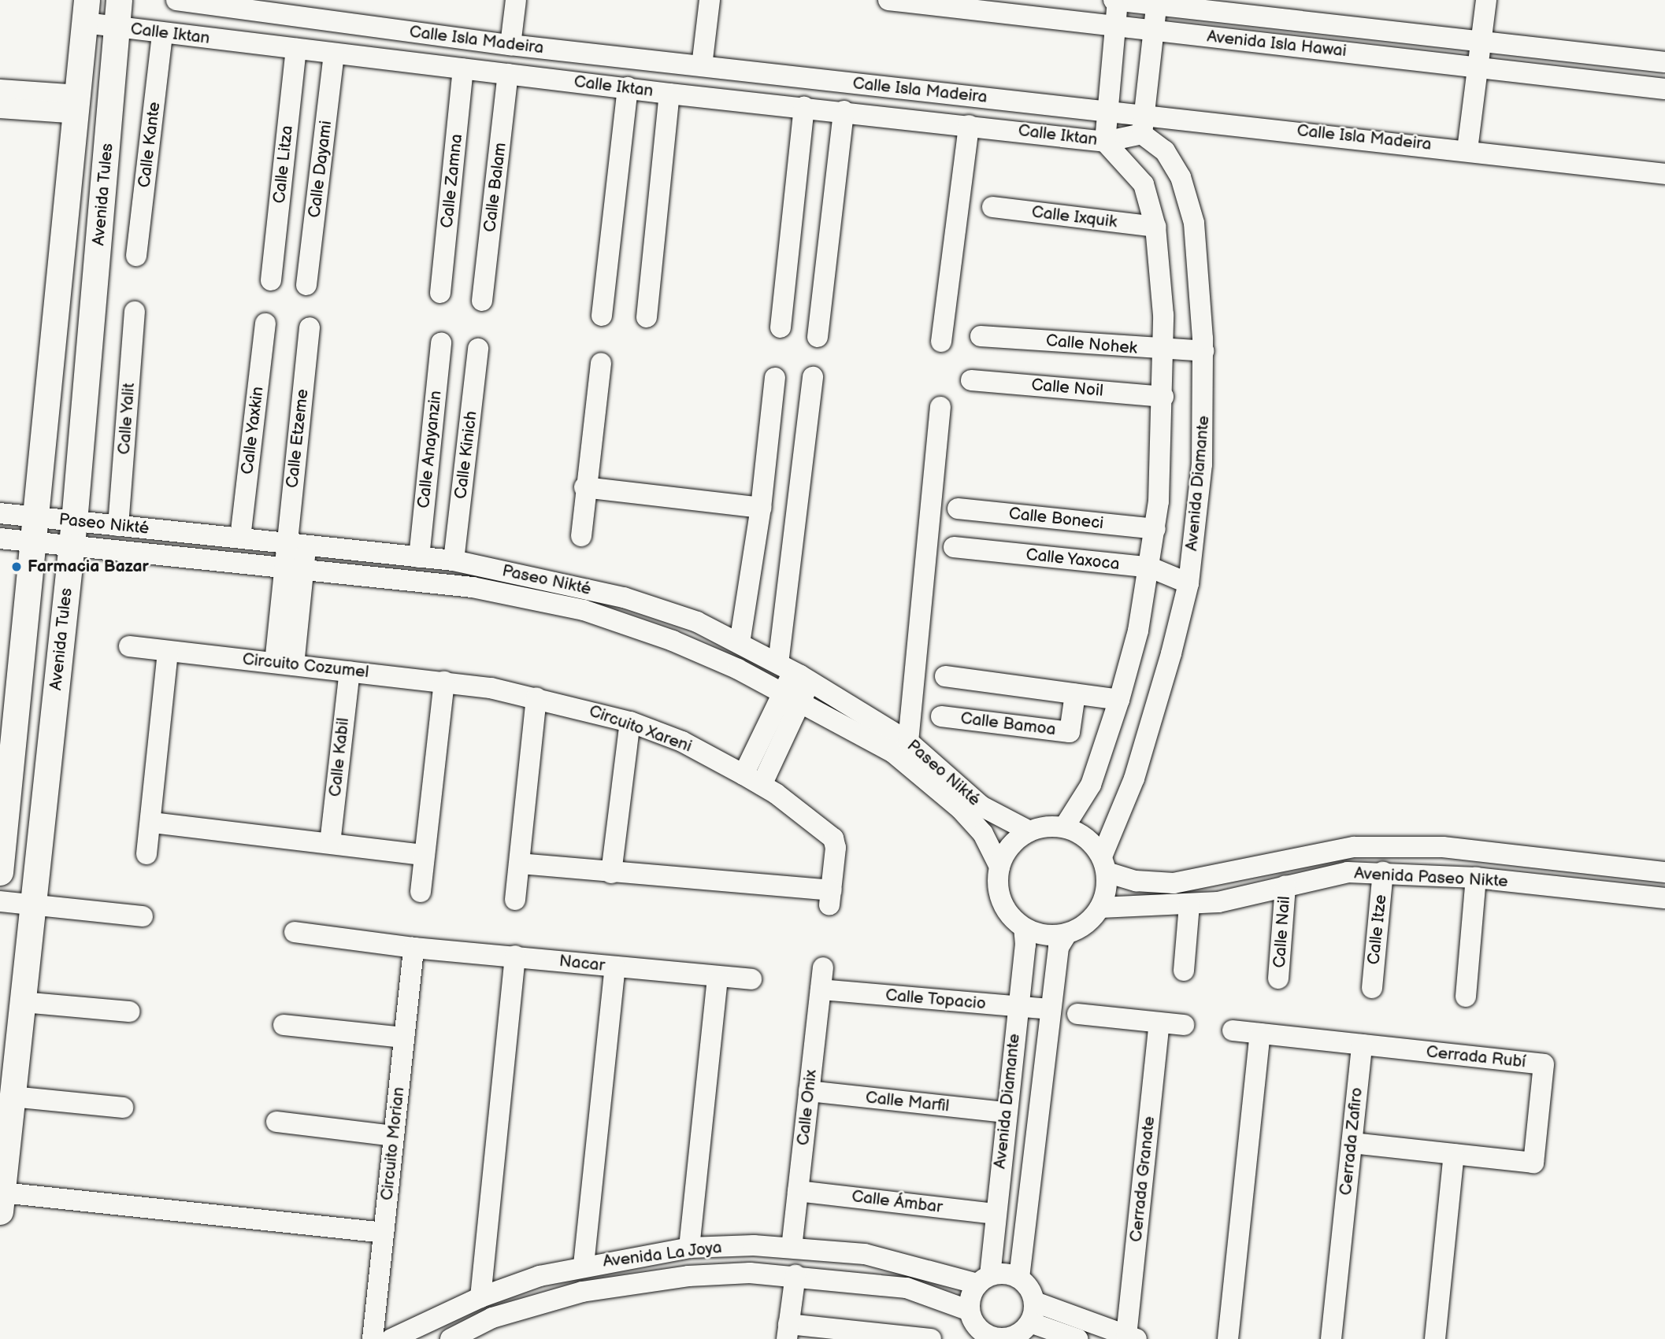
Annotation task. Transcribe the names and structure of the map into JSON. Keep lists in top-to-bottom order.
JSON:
{
  "streets": {
    "main road": ["Avenida Tules"],
    "street": [
      "Calle Iktan",
      "Calle Isla Madeira",
      "Avenida Isla Hawai",
      "Calle Kante",
      "Calle Litza",
      "Calle Dayami",
      "Calle Zamna",
      "Calle Balam",
      "Calle Ixquik",
      "Calle Nohek",
      "Calle Noil",
      "Calle Yalit",
      "Calle Yaxkin",
      "Calle Etzeme",
      "Calle Anayanzin",
      "Calle Kinich",
      "Avenida Diamante",
      "Calle Boneci",
      "Paseo Nikté",
      "Calle Yaxoca",
      "Circuito Cozumel",
      "Calle Bamoa",
      "Circuito Xareni",
      "Calle Kabil",
      "Avenida Paseo Nikte",
      "Calle Itze",
      "Calle Nail",
      "Nacar",
      "Calle Topacio",
      "Cerrada Rubí",
      "Calle Marfil",
      "Calle Onix",
      "Cerrada Zafiro",
      "Circuito Morian",
      "Cerrada Granate",
      "Calle Ámbar",
      "Avenida La Joya"
    ]
  },
  "crossings": [
    ["Calle Iktan", "Calle Isla Madeira"],
    ["Calle Iktan", "Calle Kante"],
    ["Calle Iktan", "Calle Litza"],
    ["Calle Iktan", "Calle Dayami"],
    ["Calle Iktan", "Calle Zamna"],
    ["Calle Iktan", "Calle Balam"],
    ["Calle Iktan", "Avenida Tules"],
    ["Calle Iktan", "Avenida Diamante"],
    ["Calle Isla Madeira", "Avenida Diamante"],
    ["Avenida Tules", "Paseo Nikté"],
    ["Calle Nohek", "Avenida Diamante"],
    ["Calle Yalit", "Paseo Nikté"],
    ["Calle Yaxkin", "Paseo Nikté"],
    ["Calle Etzeme", "Paseo Nikté"],
    ["Calle Anayanzin", "Paseo Nikté"],
    ["Calle Kinich", "Paseo Nikté"],
    ["Avenida Diamante", "Paseo Nikté"],
    ["Avenida Diamante", "Calle Yaxoca"],
    ["Avenida Diamante", "Avenida Paseo Nikte"],
    ["Avenida Diamante", "Calle Topacio"],
    ["Avenida Diamante", "Calle Marfil"],
    ["Avenida Diamante", "Calle Ámbar"],
    ["Avenida Diamante", "Avenida La Joya"],
    ["Paseo Nikté", "Avenida Paseo Nikte"],
    ["Circuito Cozumel", "Circuito Xareni"],
    ["Circuito Cozumel", "Calle Kabil"],
    ["Avenida Paseo Nikte", "Calle Itze"],
    ["Avenida Paseo Nikte", "Calle Nail"],
    ["Nacar", "Circuito Morian"],
    ["Calle Topacio", "Calle Onix"],
    ["Cerrada Rubí", "Cerrada Zafiro"],
    ["Calle Marfil", "Calle Onix"],
    ["Calle Onix", "Calle Ámbar"],
    ["Calle Onix", "Avenida La Joya"]
  ],
  "places": ["Farmacia Bazar"]
}
